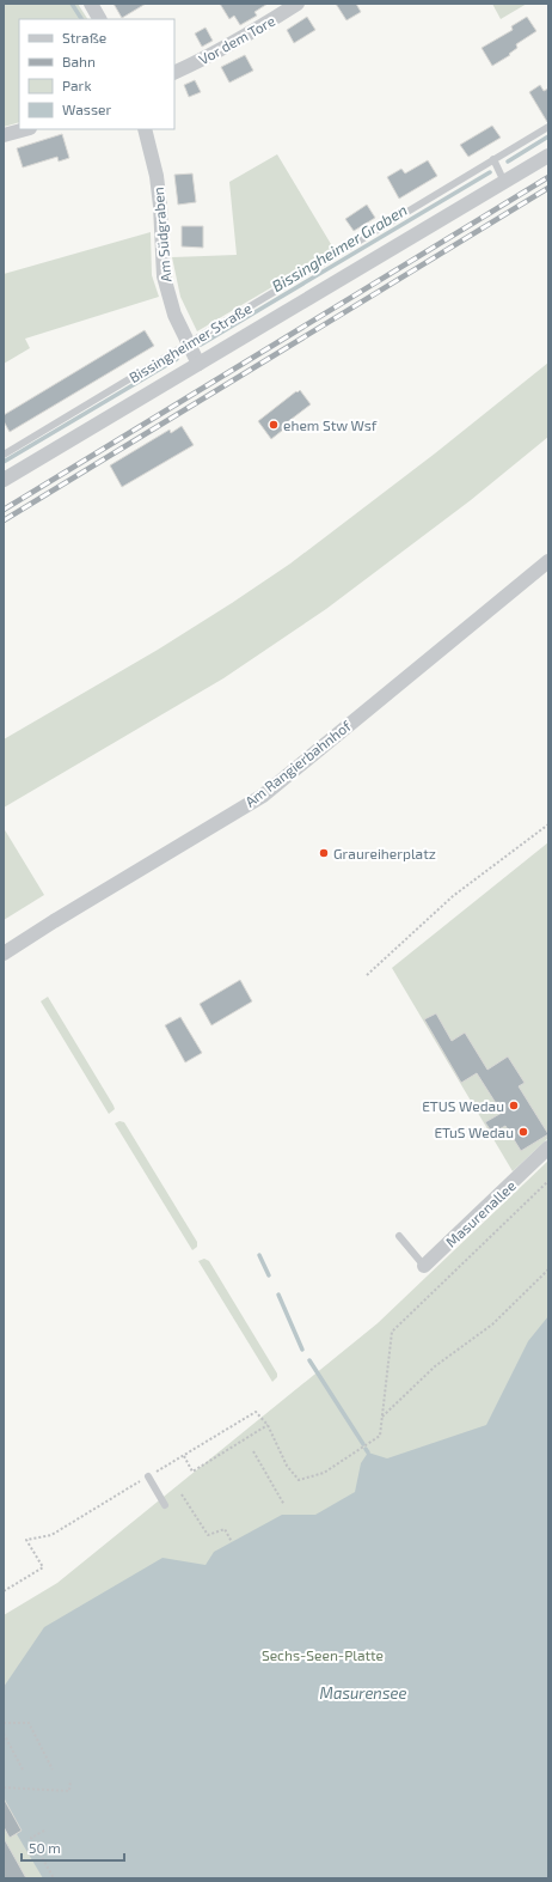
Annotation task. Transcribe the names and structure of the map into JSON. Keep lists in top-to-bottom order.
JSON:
{
  "streets": {
    "street": [
      "Vor dem Tore",
      "Am Südgraben",
      "Bissingheimer Straße",
      "Am Rangierbahnhof",
      "Masurenallee"
    ]
  },
  "crossings": [
    ["Am Südgraben", "Bissingheimer Straße"]
  ],
  "water": ["Bissingheimer Graben", "Masurensee"],
  "parks": ["Sechs-Seen-Platte"],
  "places": [
    "ehem Stw Wsf",
    "Graureiherplatz",
    "ETUS Wedau",
    "ETuS Wedau"
  ],
  "legend": [
    "Straße",
    "Bahn",
    "Park",
    "Wasser"
  ],
  "scale_bar": "50 m"
}
